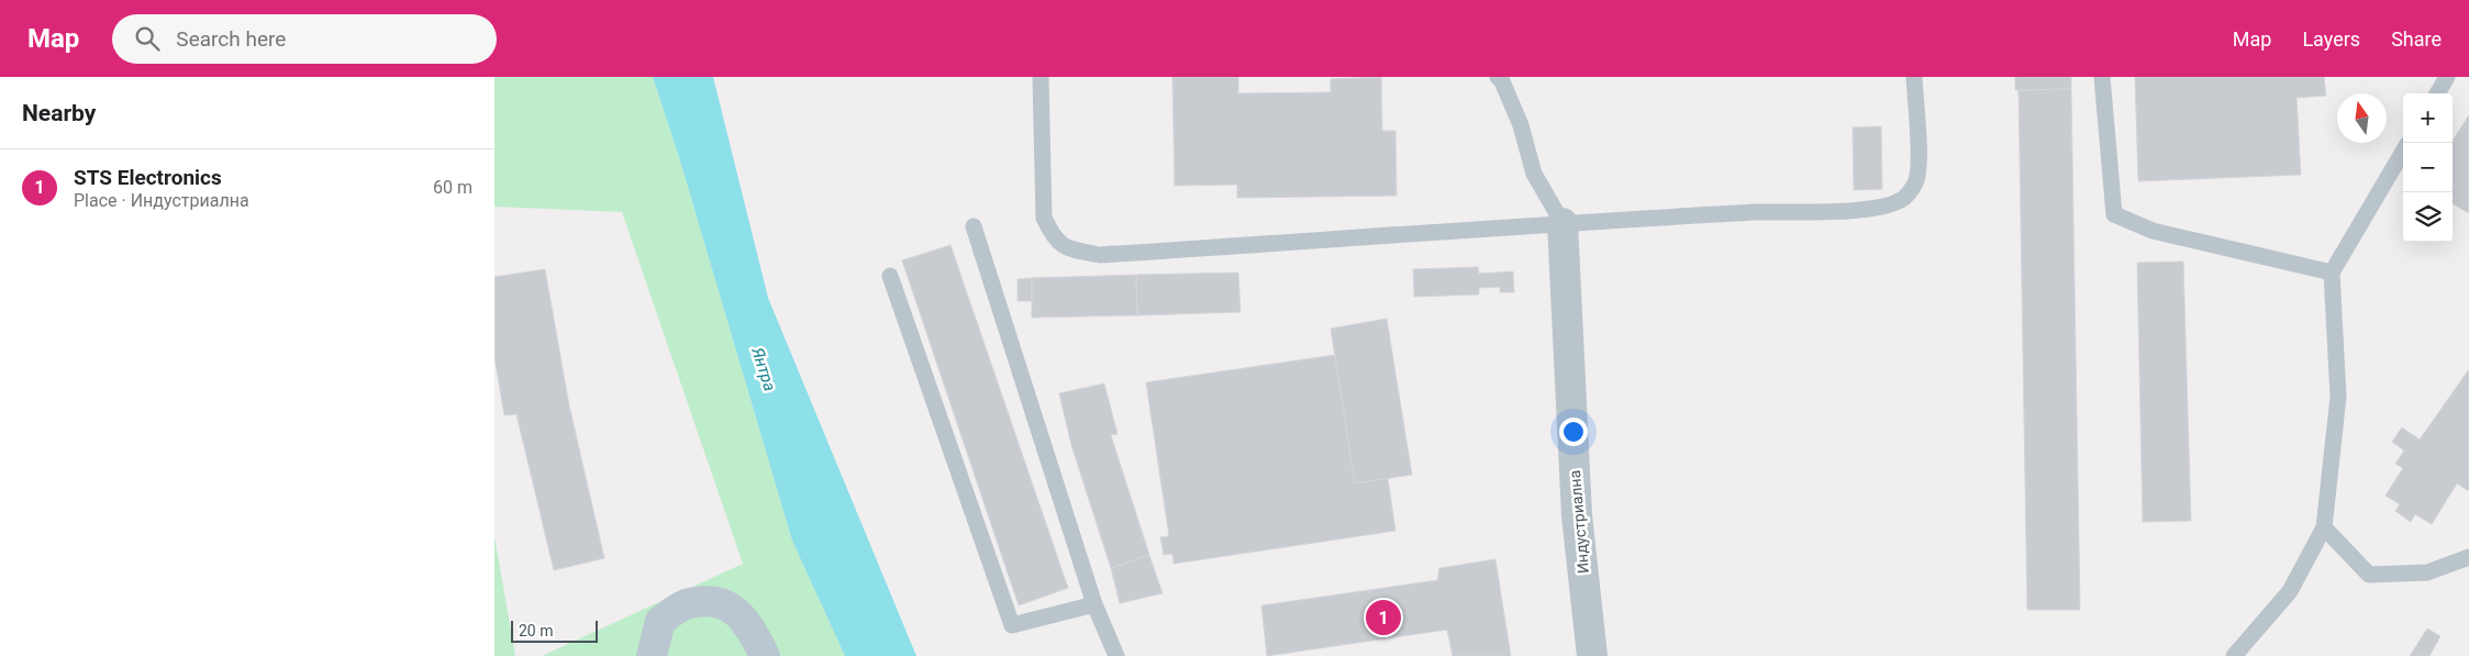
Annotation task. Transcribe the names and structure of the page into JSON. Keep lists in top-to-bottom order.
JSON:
{
  "streets": {
    "street": ["Индустриална"]
  },
  "water": ["Янтра"],
  "scale_bar": "20 m",
  "north": "top",
  "page": {
    "header": "Map",
    "search": "Search here",
    "nav": ["Map", "Layers", "Share"],
    "heading": "Nearby",
    "map_buttons": ["+", "−"],
    "list": [
      {
        "mark": "1",
        "name": "STS Electronics",
        "note": "Place · Индустриална",
        "value": "60 m"
      }
    ],
    "pins": "1",
    "scale": "20 m"
  }
}
